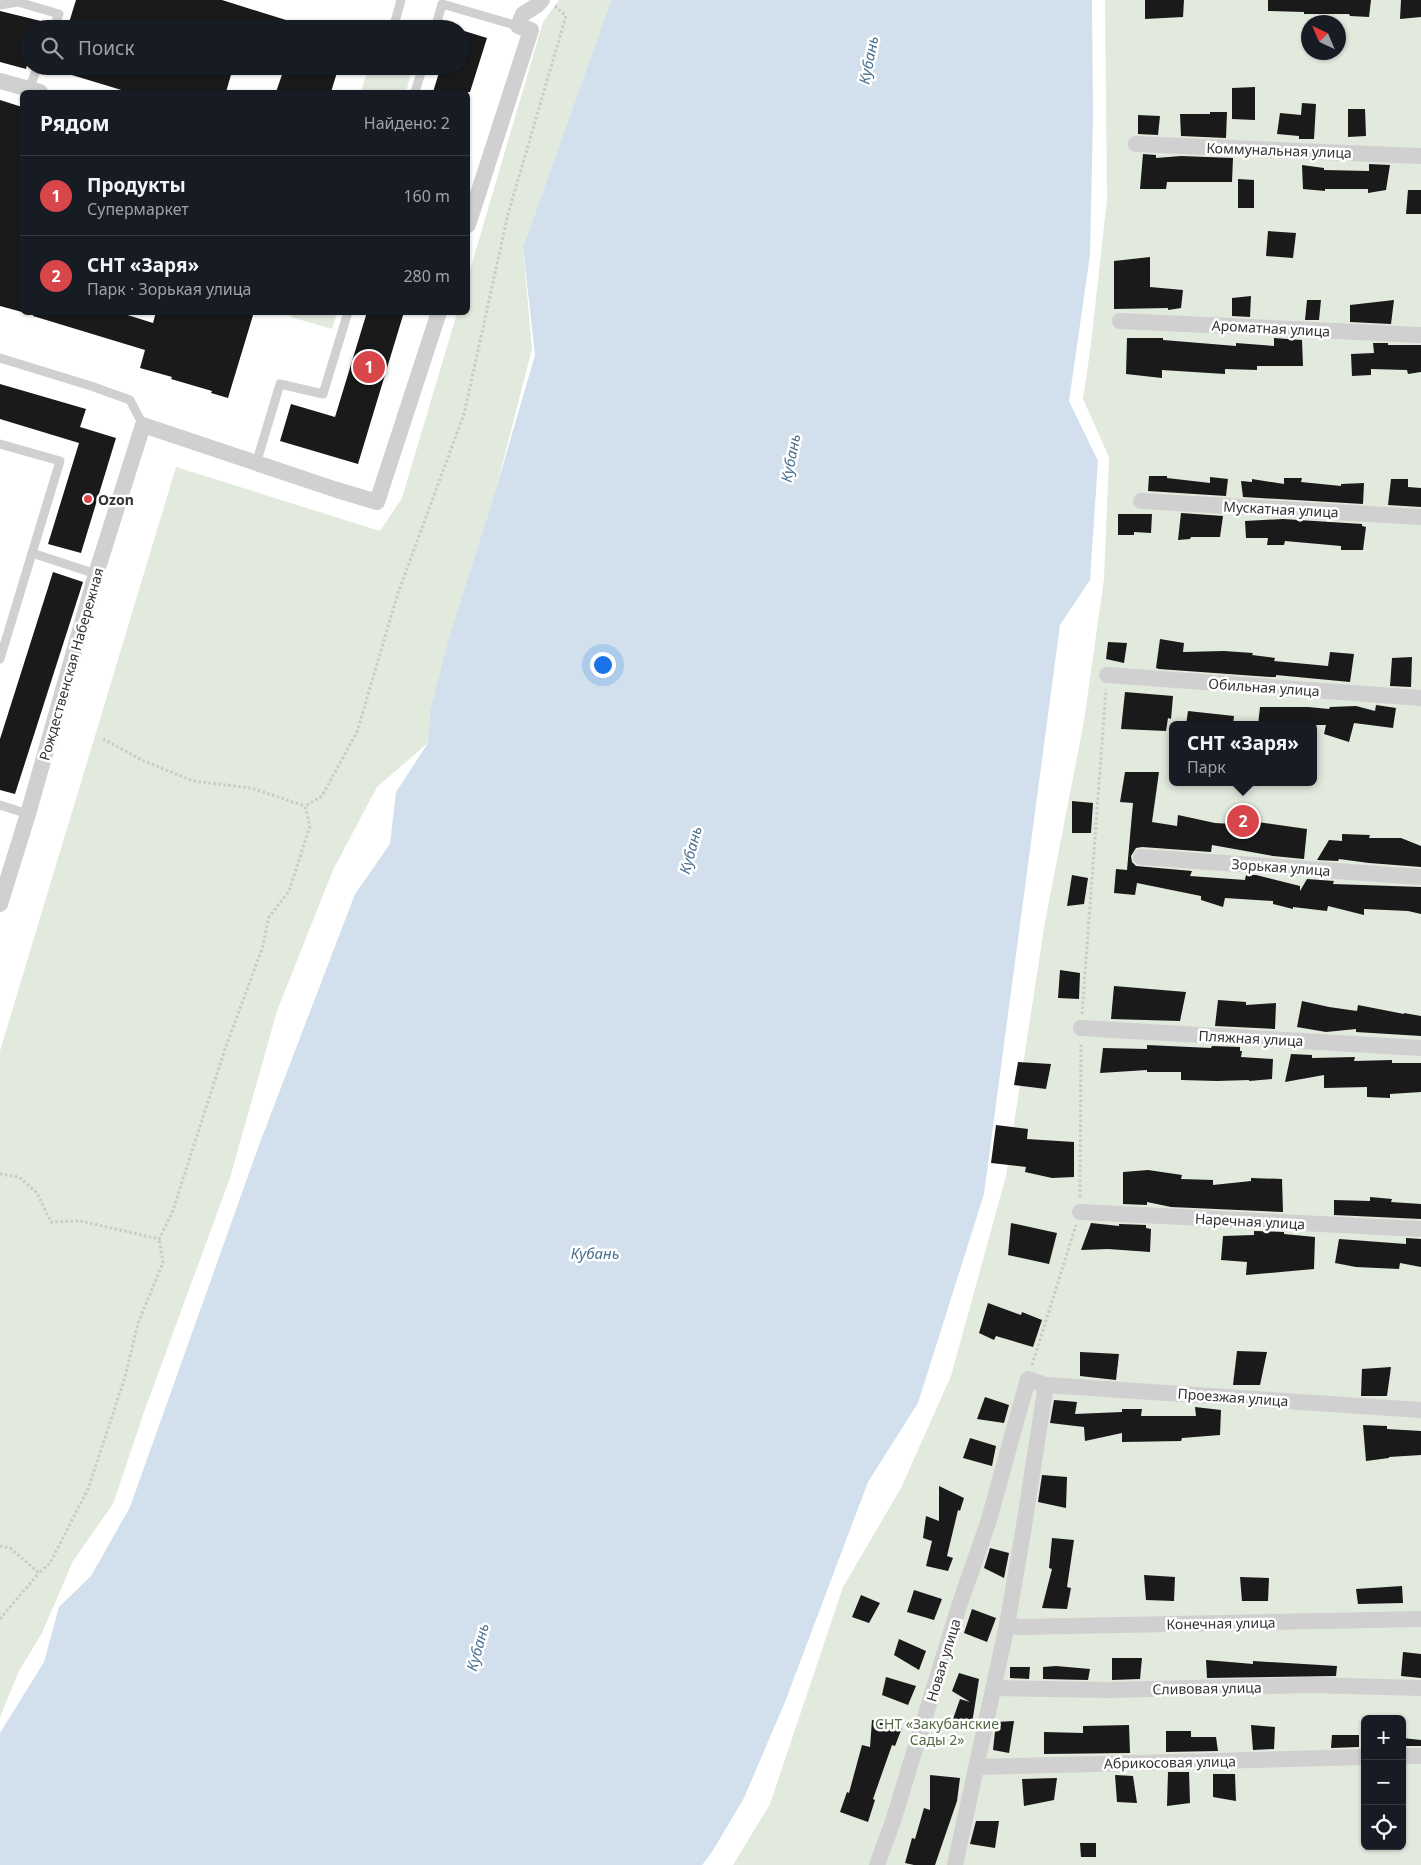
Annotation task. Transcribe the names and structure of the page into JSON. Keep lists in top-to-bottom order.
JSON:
{
  "streets": {
    "street": [
      "Коммунальная улица",
      "Ароматная улица",
      "Мускатная улица",
      "Рождественская Набережная",
      "Обильная улица",
      "Зорькая улица",
      "Пляжная улица",
      "Наречная улица",
      "Проезжая улица",
      "Конечная улица",
      "Новая улица",
      "Сливовая улица",
      "Абрикосовая улица"
    ]
  },
  "crossings": [
    ["Проезжая улица", "Новая улица"]
  ],
  "water": ["Кубань"],
  "parks": ["СНТ «Закубанские Сады 2»"],
  "places": ["Ozon"],
  "north": "top left",
  "page": {
    "search": "Поиск",
    "heading": ["Рядом", "Найдено: 2"],
    "list": [
      {
        "mark": "1",
        "name": "Продукты",
        "note": "Супермаркет",
        "value": "160 m"
      },
      {
        "mark": "2",
        "name": "СНТ «Заря»",
        "note": "Парк · Зорькая улица",
        "value": "280 m"
      }
    ],
    "pins": ["1", "2"],
    "popup": ["СНТ «Заря»", "Парк"],
    "map_buttons": ["+", "−"]
  }
}
